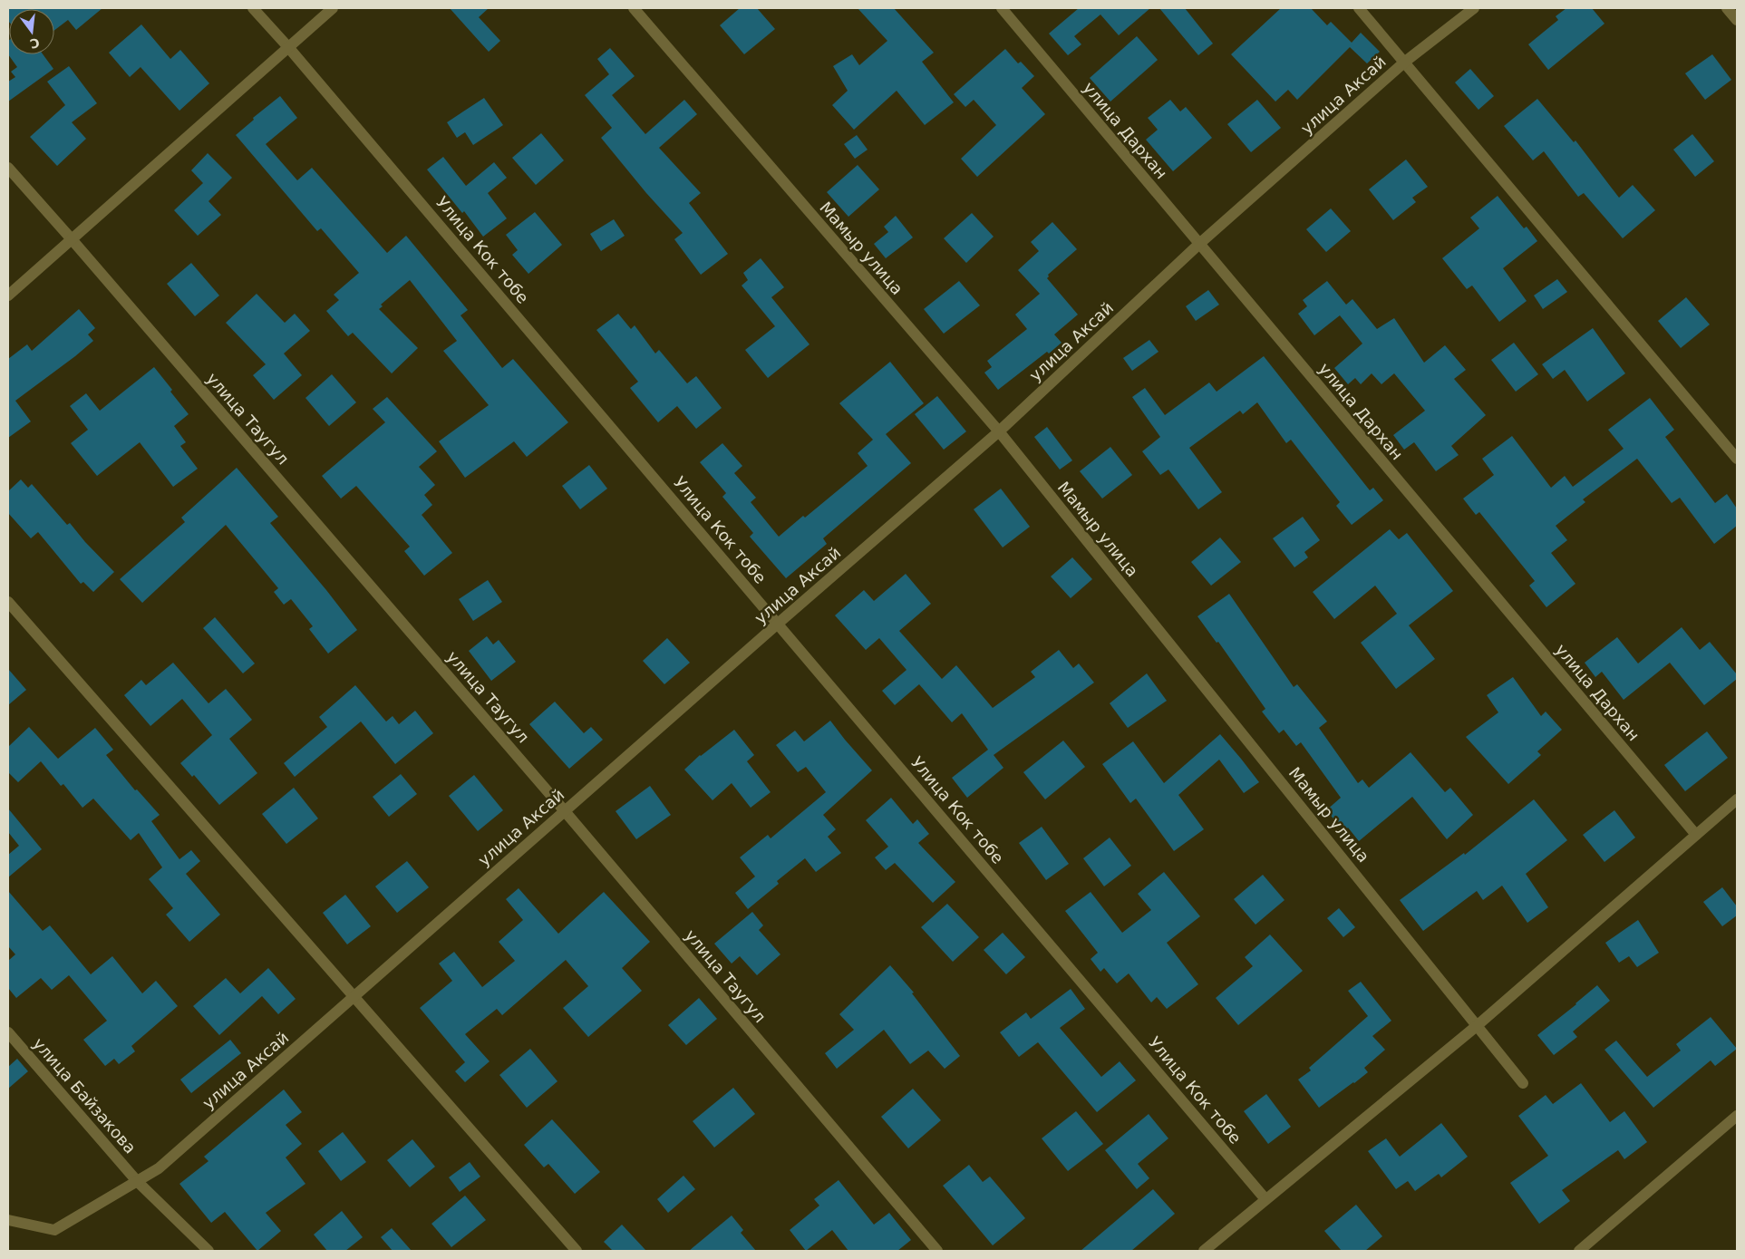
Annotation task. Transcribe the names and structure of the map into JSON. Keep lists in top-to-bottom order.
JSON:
{
  "streets": {
    "street": [
      "улица Аксай",
      "улица Дархан",
      "Мамыр улица",
      "Улица Кок тобе",
      "улица Таугул",
      "улица Байзакова"
    ]
  },
  "crossings": [
    ["улица Аксай", "улица Дархан"],
    ["улица Аксай", "Мамыр улица"],
    ["улица Аксай", "Улица Кок тобе"],
    ["улица Аксай", "улица Таугул"],
    ["улица Аксай", "улица Байзакова"]
  ],
  "north": "bottom"
}
